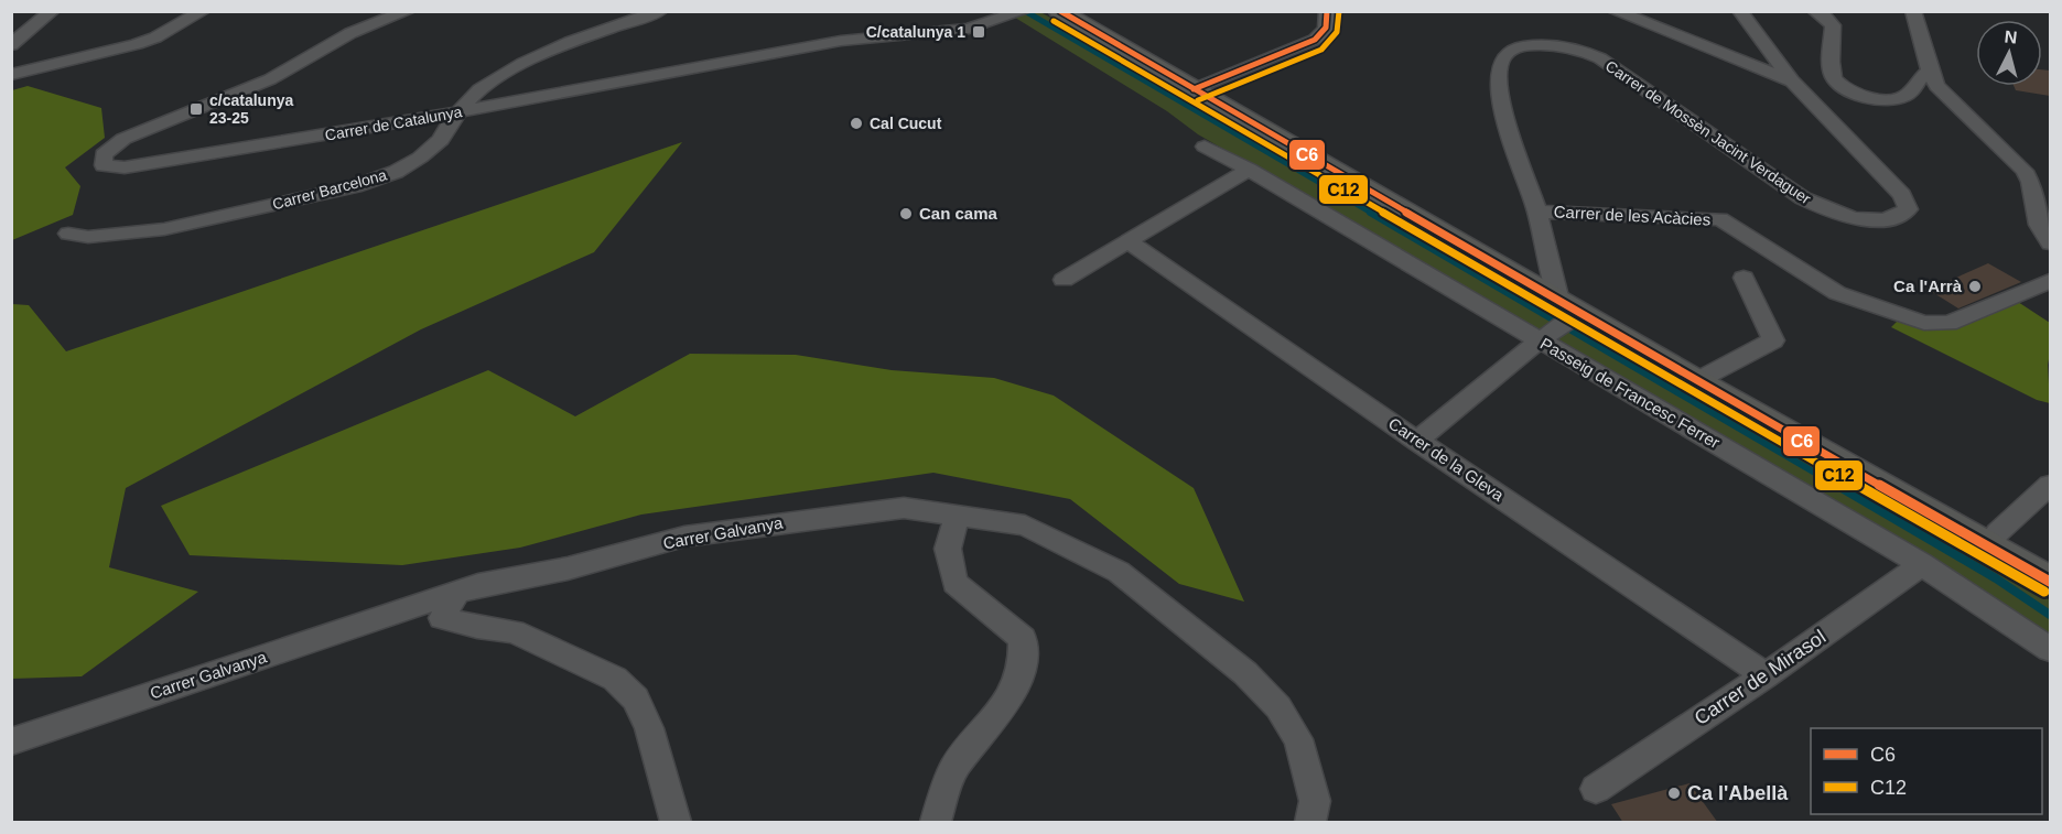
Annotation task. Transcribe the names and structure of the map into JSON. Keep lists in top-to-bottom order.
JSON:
{
  "streets": {
    "street": [
      "Carrer de Catalunya",
      "Carrer de Mossèn Jacint Verdaguer",
      "Carrer Barcelona",
      "Carrer de les Acàcies",
      "Passeig de Francesc Ferrer",
      "Carrer de la Gleva",
      "Carrer Galvanya",
      "Carrer de Mirasol"
    ]
  },
  "crossings": [
    ["Carrer de Catalunya", "Carrer Barcelona"],
    ["Carrer de Mossèn Jacint Verdaguer", "Carrer de les Acàcies"],
    ["Passeig de Francesc Ferrer", "Carrer de Mirasol"],
    ["Carrer de la Gleva", "Carrer de Mirasol"]
  ],
  "places": {
    "transit": ["C/catalunya 1", "c/catalunya 23-25"],
    "other": [
      "Cal Cucut",
      "Can cama",
      "Ca l'Arrà",
      "Ca l'Abellà"
    ]
  },
  "lines": ["transit line C6", "transit line C12"],
  "legend": ["C6", "C12"],
  "north": "top"
}
